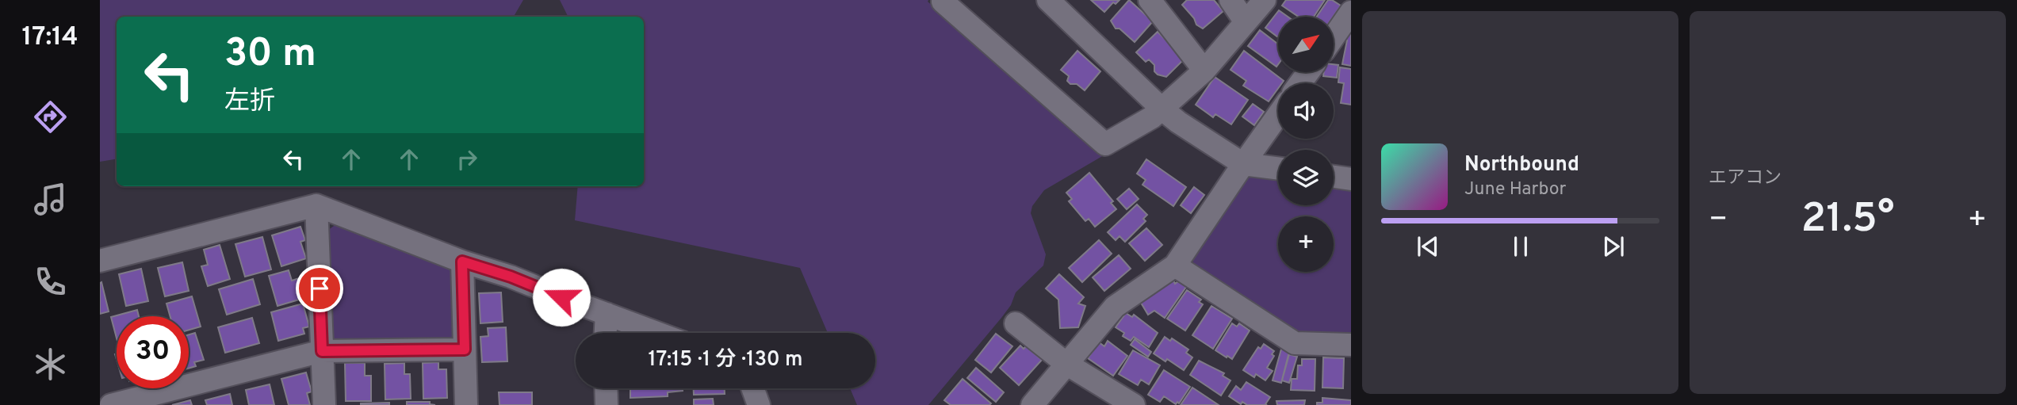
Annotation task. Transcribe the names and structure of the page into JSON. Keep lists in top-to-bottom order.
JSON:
{
  "north": "top right",
  "page": {
    "tabs": "17:14",
    "tile": "エアコン",
    "map_buttons": "+",
    "turn": ["30 m", "左折"],
    "song": ["Northbound", "June Harbor"],
    "heat": ["−", "21.5°", "+"],
    "limit": "30",
    "trip": "17:15 · 1 分 · 130 m"
  }
}
